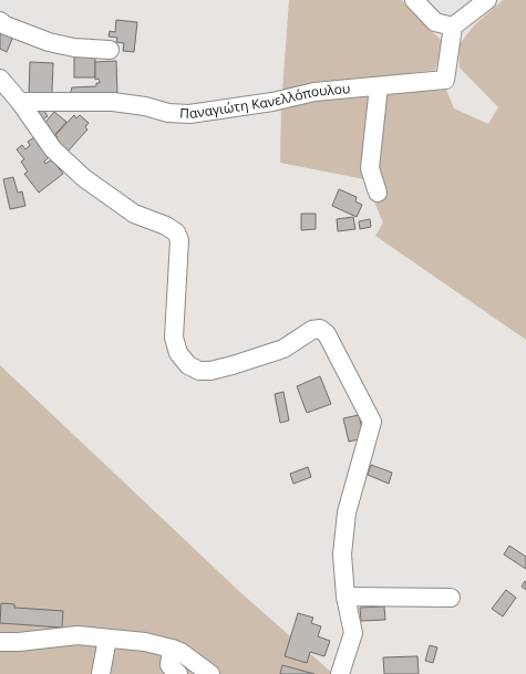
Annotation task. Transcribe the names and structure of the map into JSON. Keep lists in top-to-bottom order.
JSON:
{
  "streets": {
    "street": ["Παναγιώτη Κανελλόπουλου"]
  }
}
